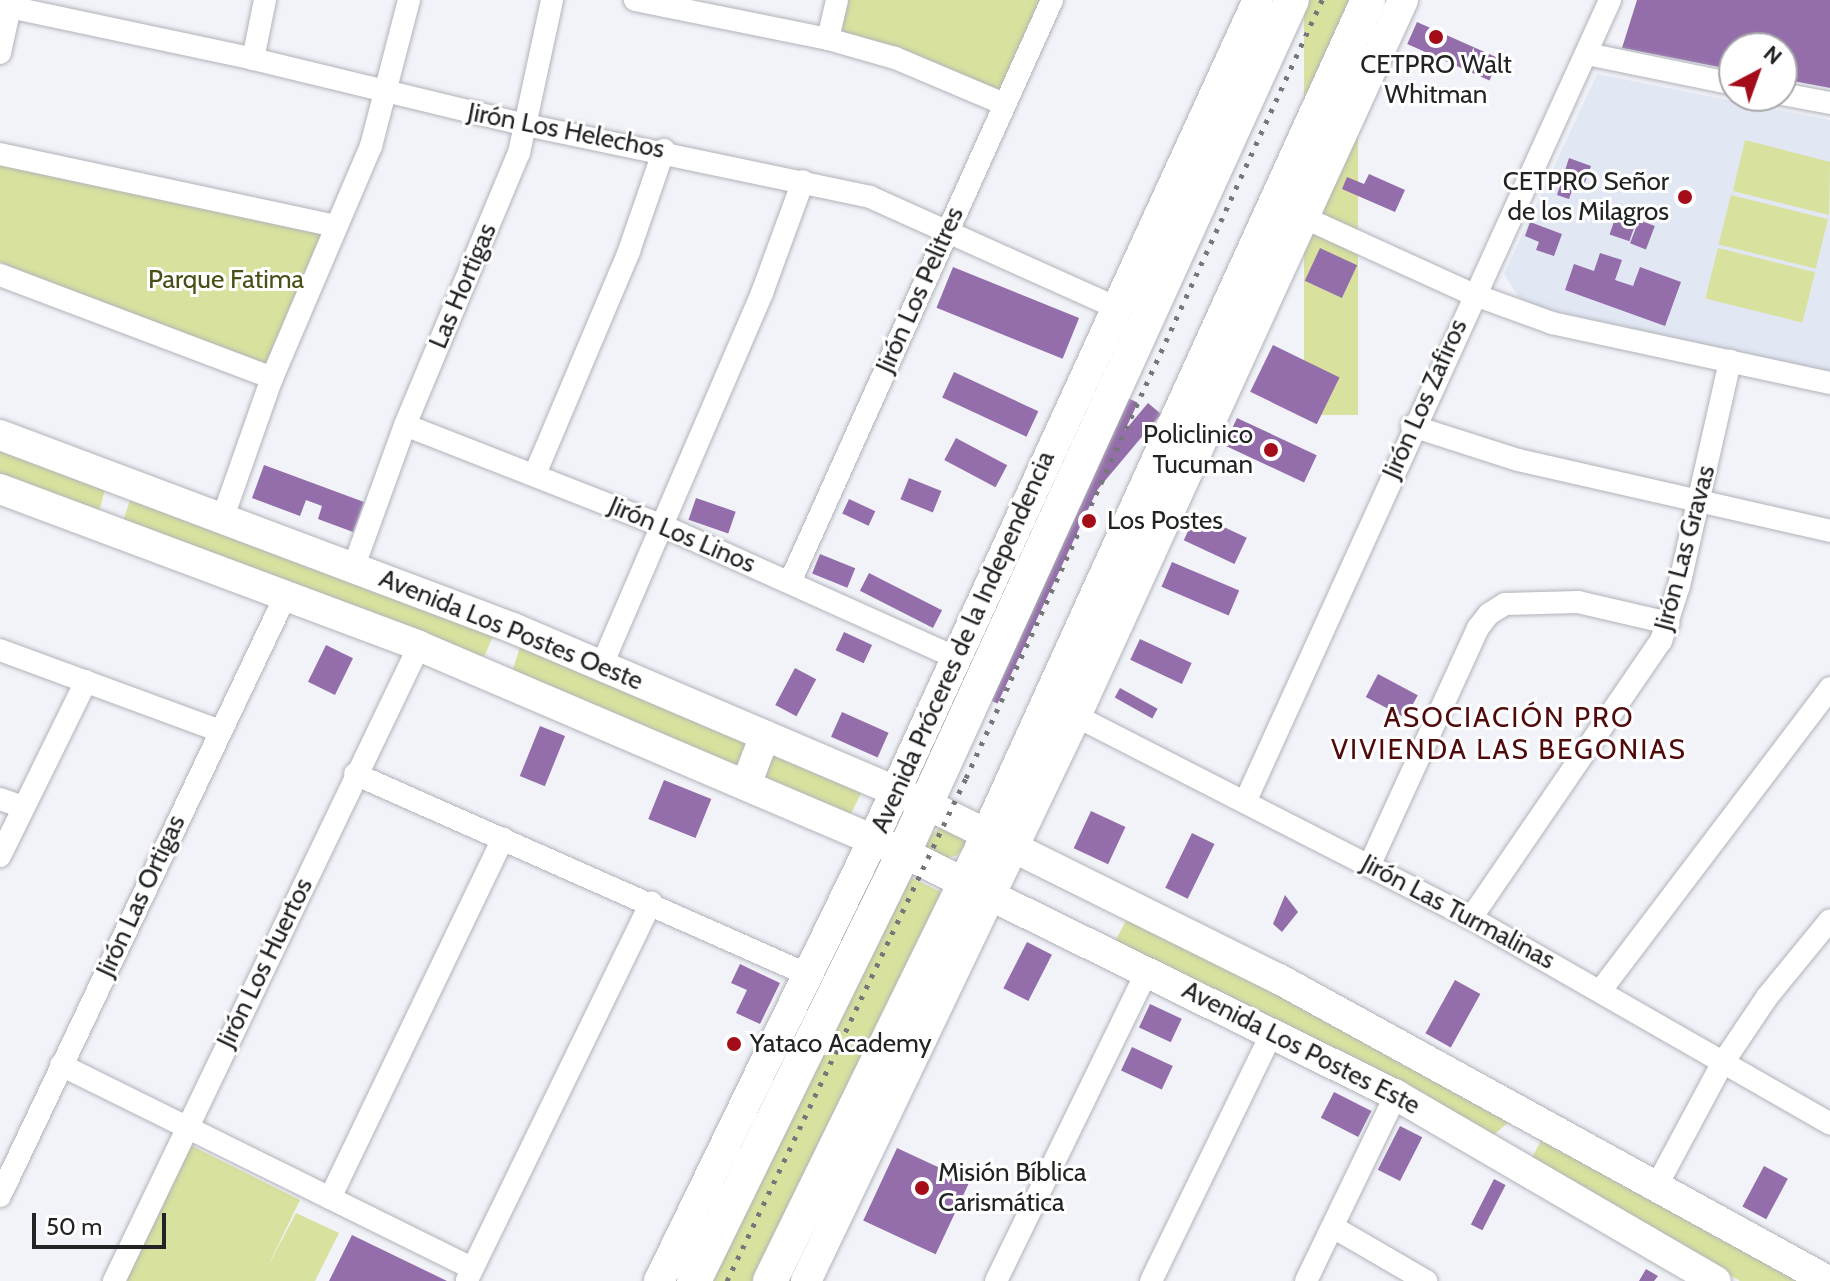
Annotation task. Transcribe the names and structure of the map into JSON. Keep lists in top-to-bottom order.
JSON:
{
  "streets": {
    "main road": ["Avenida Los Postes Oeste", "Avenida Próceres de la Independencia", "Avenida Los Postes Este"],
    "street": [
      "Jirón Los Helechos",
      "Las Hortigas",
      "Jirón Los Pelitres",
      "Jirón Los Zafiros",
      "Jirón Los Linos",
      "Jirón Las Gravas",
      "Jirón Las Ortigas",
      "Jirón Las Turmalinas",
      "Jirón Los Huertos"
    ]
  },
  "crossings": [
    ["Jirón Los Helechos", "Las Hortigas"],
    ["Jirón Los Helechos", "Jirón Los Pelitres"],
    ["Jirón Los Helechos", "Avenida Próceres de la Independencia"],
    ["Las Hortigas", "Jirón Los Linos"],
    ["Las Hortigas", "Avenida Los Postes Oeste"],
    ["Jirón Los Pelitres", "Jirón Los Linos"],
    ["Jirón Los Zafiros", "Jirón Las Turmalinas"],
    ["Jirón Los Linos", "Avenida Próceres de la Independencia"],
    ["Jirón Las Gravas", "Jirón Las Turmalinas"],
    ["Avenida Los Postes Oeste", "Avenida Próceres de la Independencia"],
    ["Avenida Los Postes Oeste", "Jirón Las Ortigas"],
    ["Avenida Los Postes Oeste", "Jirón Los Huertos"],
    ["Avenida Los Postes Oeste", "Avenida Los Postes Este"],
    ["Avenida Próceres de la Independencia", "Avenida Los Postes Este"]
  ],
  "districts": ["ASOCIACIÓN PRO VIVIENDA LAS BEGONIAS"],
  "parks": ["Parque Fatima"],
  "places": [
    "CETPRO Walt Whitman",
    "CETPRO Señor de los Milagros",
    "Policlinico Tucuman",
    "Los Postes",
    "Yataco Academy",
    "Misión Bíblica Carismática"
  ],
  "scale_bar": "50 m",
  "north": "top right"
}
